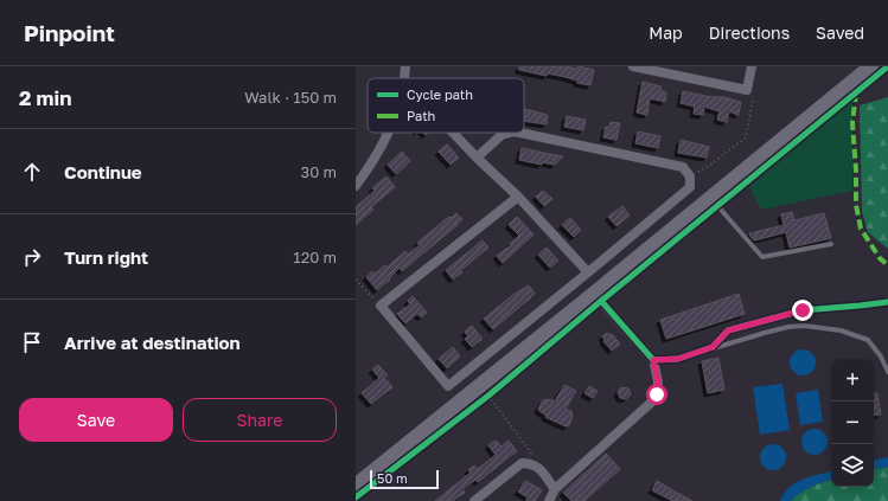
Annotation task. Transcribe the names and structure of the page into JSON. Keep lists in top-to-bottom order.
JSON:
{
  "legend": ["Cycle path", "Path"],
  "scale_bar": "50 m",
  "page": {
    "header": "Pinpoint",
    "nav": ["Map", "Directions", "Saved"],
    "heading": ["2 min", "Walk · 150 m"],
    "list": [
      ["Continue", "30 m"],
      ["Turn right", "120 m"],
      "Arrive at destination"
    ],
    "map_buttons": ["+", "−"],
    "buttons": ["Save", "Share"],
    "scale": "50 m"
  }
}
